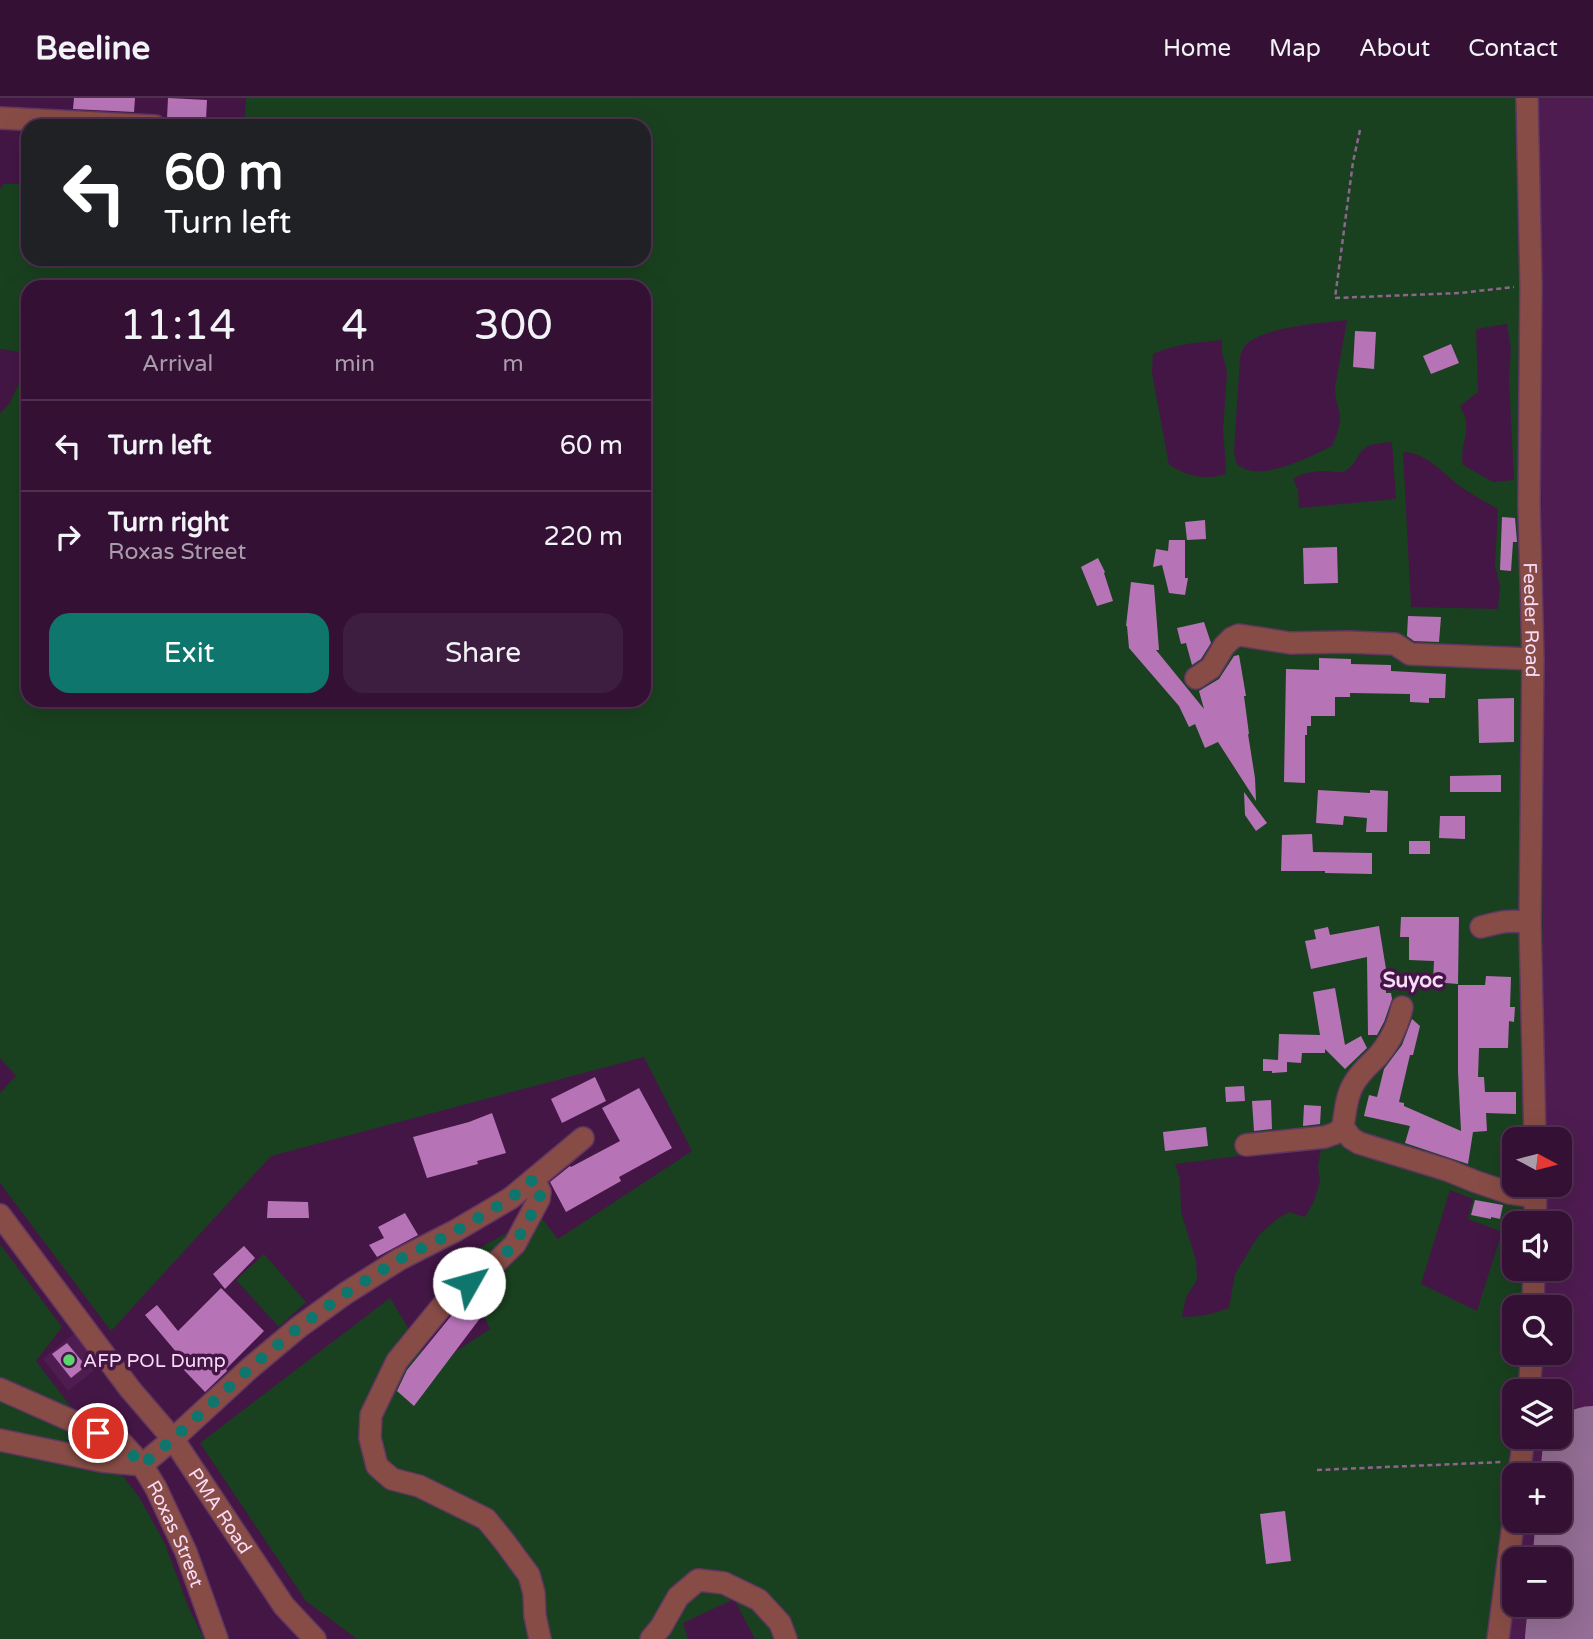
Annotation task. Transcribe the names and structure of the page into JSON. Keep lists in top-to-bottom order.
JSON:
{
  "streets": {
    "street": ["Feeder Road", "PMA Road", "Roxas Street"]
  },
  "districts": ["Suyoc"],
  "places": ["AFP POL Dump"],
  "north": "right",
  "page": {
    "header": "Beeline",
    "nav": [
      "Home",
      "Map",
      "About",
      "Contact"
    ],
    "turn": ["60 m", "Turn left"],
    "eta": [
      "11:14",
      "Arrival",
      "4",
      "min",
      "300",
      "m"
    ],
    "list": [
      {
        "name": "Turn left",
        "value": "60 m"
      },
      {
        "name": "Turn right",
        "note": "Roxas Street",
        "value": "220 m"
      }
    ],
    "buttons": ["Exit", "Share"],
    "map_buttons": ["+", "−"]
  }
}
